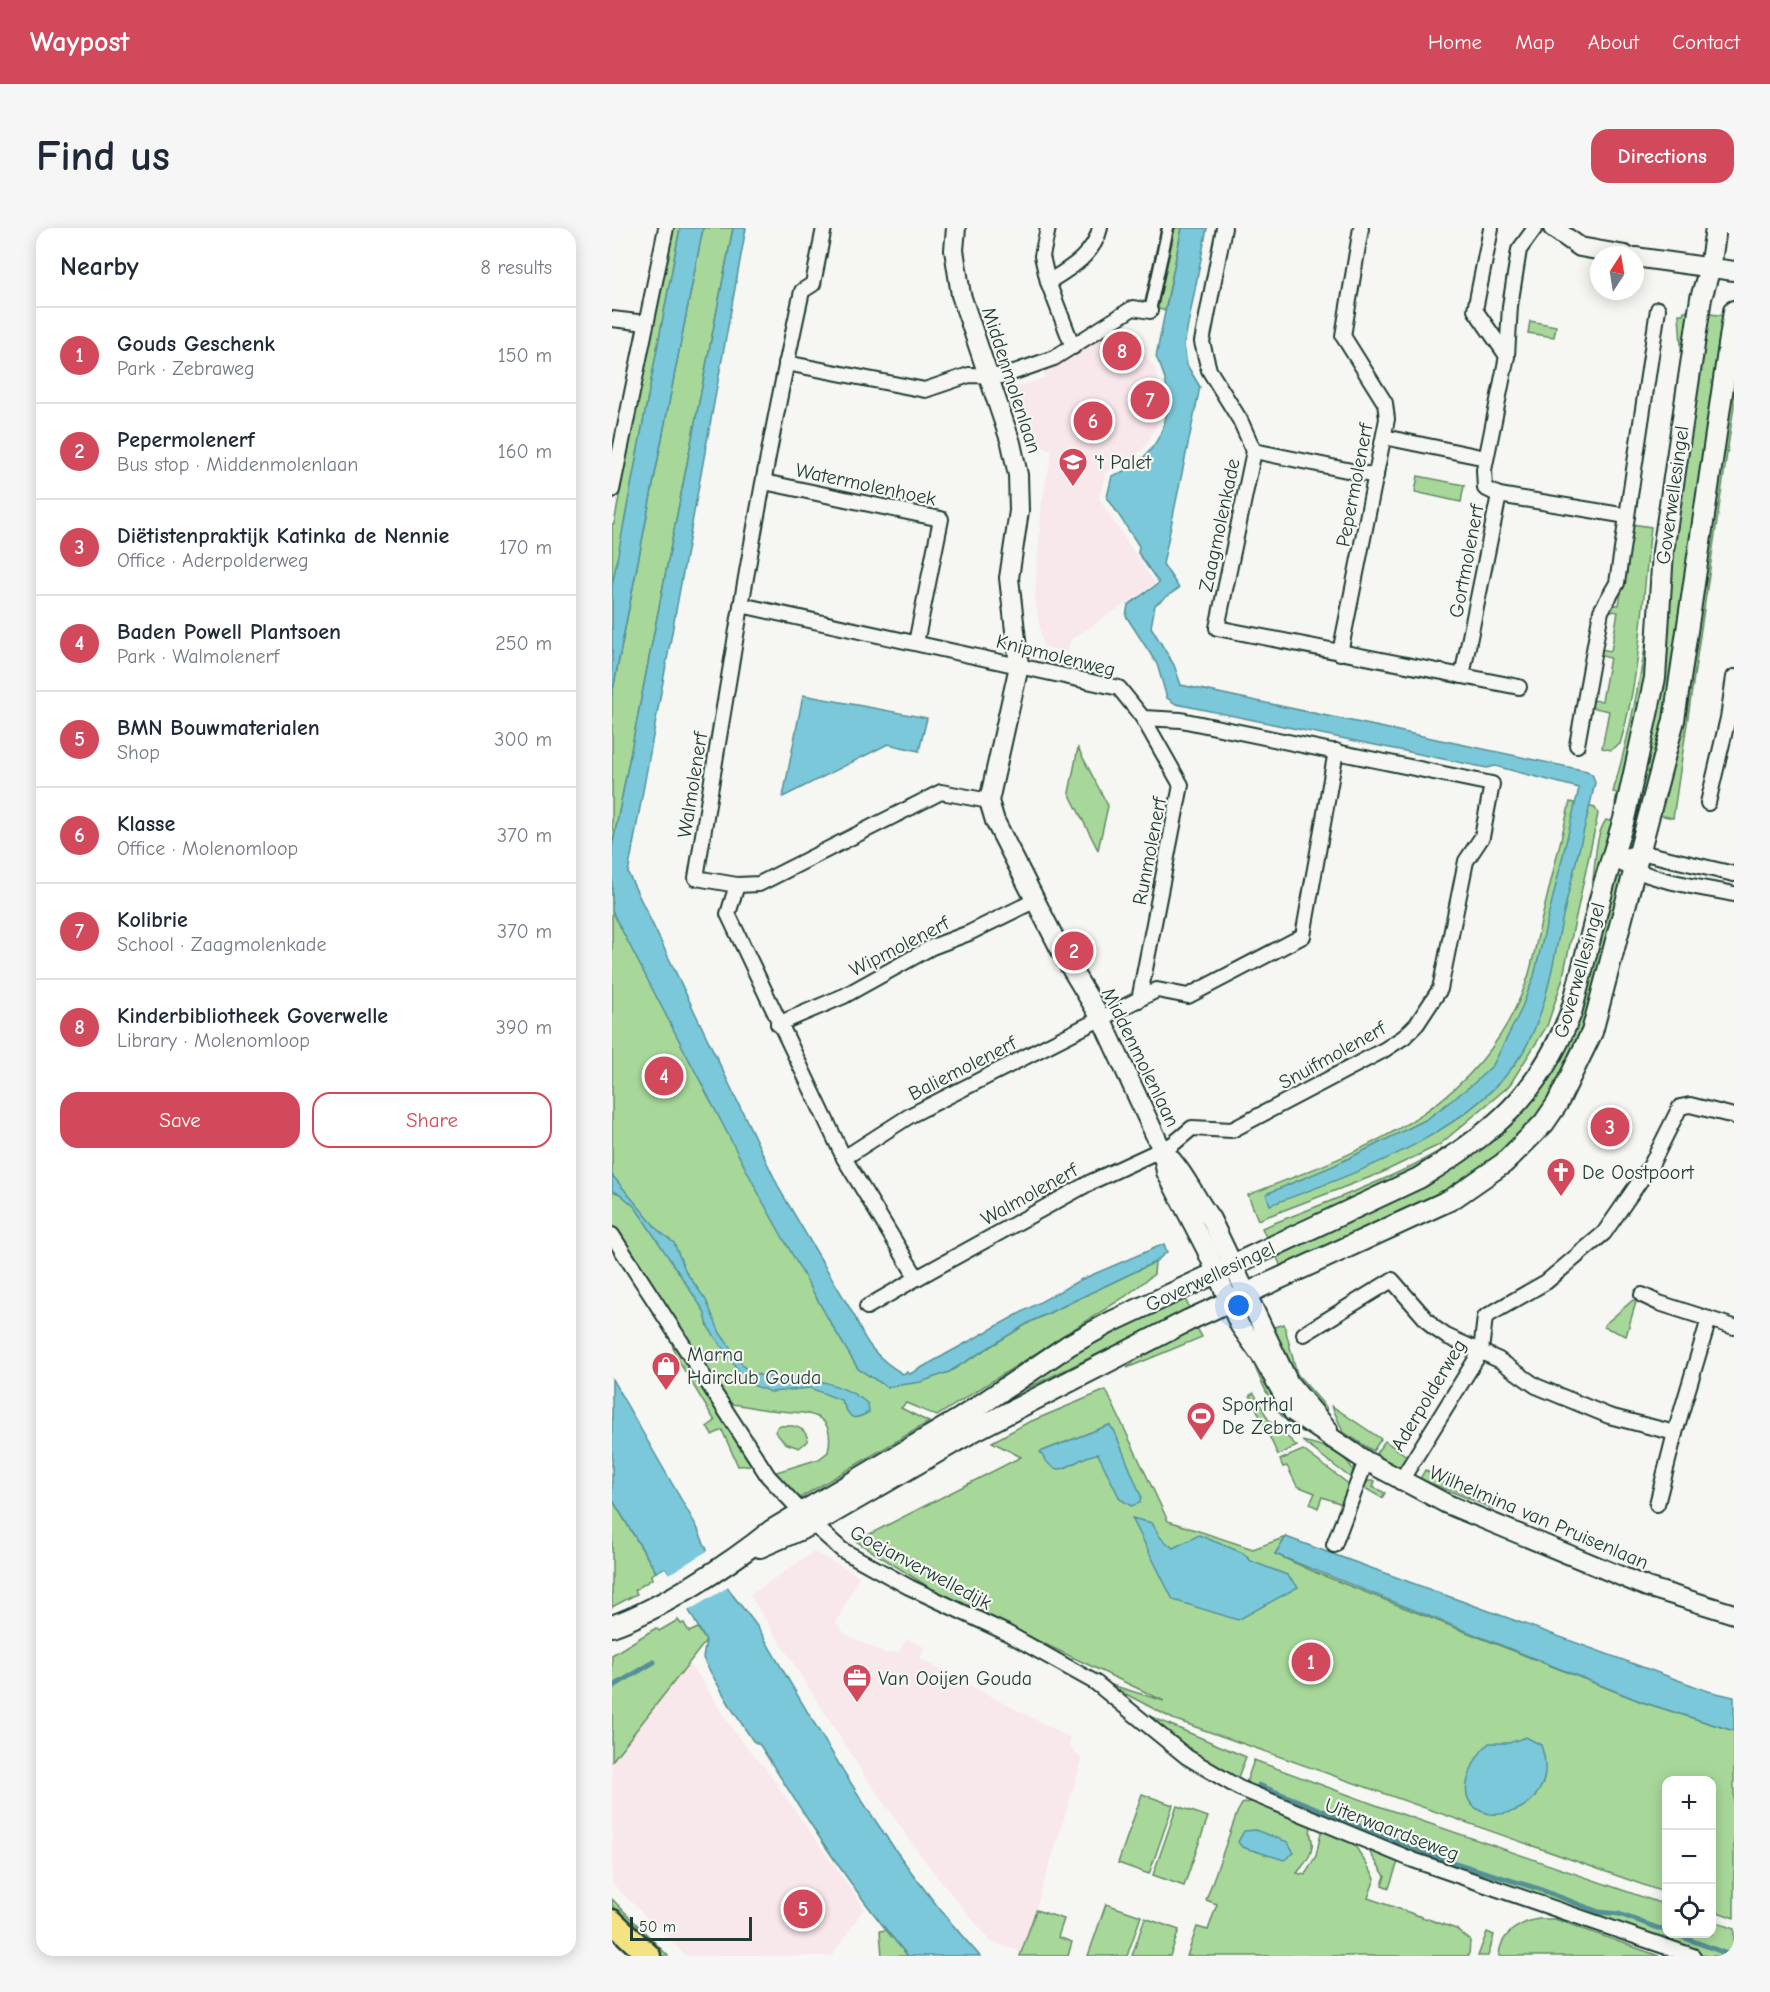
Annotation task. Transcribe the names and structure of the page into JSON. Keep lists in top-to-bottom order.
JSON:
{
  "streets": {
    "main road": ["Goverwellesingel"],
    "street": [
      "Middenmolenlaan",
      "Watermolenhoek",
      "Pepermolenerf",
      "Zaagmolenkade",
      "Gortmolenerf",
      "Knipmolenweg",
      "Walmolenerf",
      "Runmolenerf",
      "Wipmolenerf",
      "Snuifmolenerf",
      "Baliemolenerf",
      "Aderpolderweg",
      "Wilhelmina van Pruisenlaan",
      "Goejanverwelledijk",
      "Uiterwaardseweg"
    ]
  },
  "crossings": [
    ["Middenmolenlaan", "Goverwellesingel"],
    ["Middenmolenlaan", "Knipmolenweg"],
    ["Middenmolenlaan", "Walmolenerf"],
    ["Middenmolenlaan", "Wipmolenerf"],
    ["Middenmolenlaan", "Snuifmolenerf"],
    ["Middenmolenlaan", "Baliemolenerf"],
    ["Middenmolenlaan", "Wilhelmina van Pruisenlaan"],
    ["Watermolenhoek", "Knipmolenweg"],
    ["Watermolenhoek", "Walmolenerf"],
    ["Pepermolenerf", "Zaagmolenkade"],
    ["Goverwellesingel", "Wilhelmina van Pruisenlaan"],
    ["Goverwellesingel", "Goejanverwelledijk"],
    ["Knipmolenweg", "Walmolenerf"],
    ["Knipmolenweg", "Runmolenerf"],
    ["Walmolenerf", "Snuifmolenerf"],
    ["Aderpolderweg", "Wilhelmina van Pruisenlaan"],
    ["Goejanverwelledijk", "Uiterwaardseweg"]
  ],
  "places": {
    "school or university": ["'t Palet"],
    "church": ["De Oostpoort"],
    "shop": ["Marna Hairclub Gouda"],
    "sports": ["Sporthal De Zebra"],
    "office": ["Van Ooijen Gouda"]
  },
  "scale_bar": "50 m",
  "north": "top",
  "page": {
    "header": "Waypost",
    "nav": [
      "Home",
      "Map",
      "About",
      "Contact"
    ],
    "buttons": [
      "Directions",
      ["Save", "Share"]
    ],
    "title": "Find us",
    "heading": ["Nearby", "8 results"],
    "list": [
      {
        "mark": "1",
        "name": "Gouds Geschenk",
        "note": "Park · Zebraweg",
        "value": "150 m"
      },
      {
        "mark": "2",
        "name": "Pepermolenerf",
        "note": "Bus stop · Middenmolenlaan",
        "value": "160 m"
      },
      {
        "mark": "3",
        "name": "Diëtistenpraktijk Katinka de Nennie",
        "note": "Office · Aderpolderweg",
        "value": "170 m"
      },
      {
        "mark": "4",
        "name": "Baden Powell Plantsoen",
        "note": "Park · Walmolenerf",
        "value": "250 m"
      },
      {
        "mark": "5",
        "name": "BMN Bouwmaterialen",
        "note": "Shop",
        "value": "300 m"
      },
      {
        "mark": "6",
        "name": "Klasse",
        "note": "Office · Molenomloop",
        "value": "370 m"
      },
      {
        "mark": "7",
        "name": "Kolibrie",
        "note": "School · Zaagmolenkade",
        "value": "370 m"
      },
      {
        "mark": "8",
        "name": "Kinderbibliotheek Goverwelle",
        "note": "Library · Molenomloop",
        "value": "390 m"
      }
    ],
    "pins": [
      "8",
      "7",
      "6",
      "2",
      "4",
      "3",
      "1",
      "5"
    ],
    "map_buttons": ["+", "−"],
    "scale": "50 m"
  }
}
